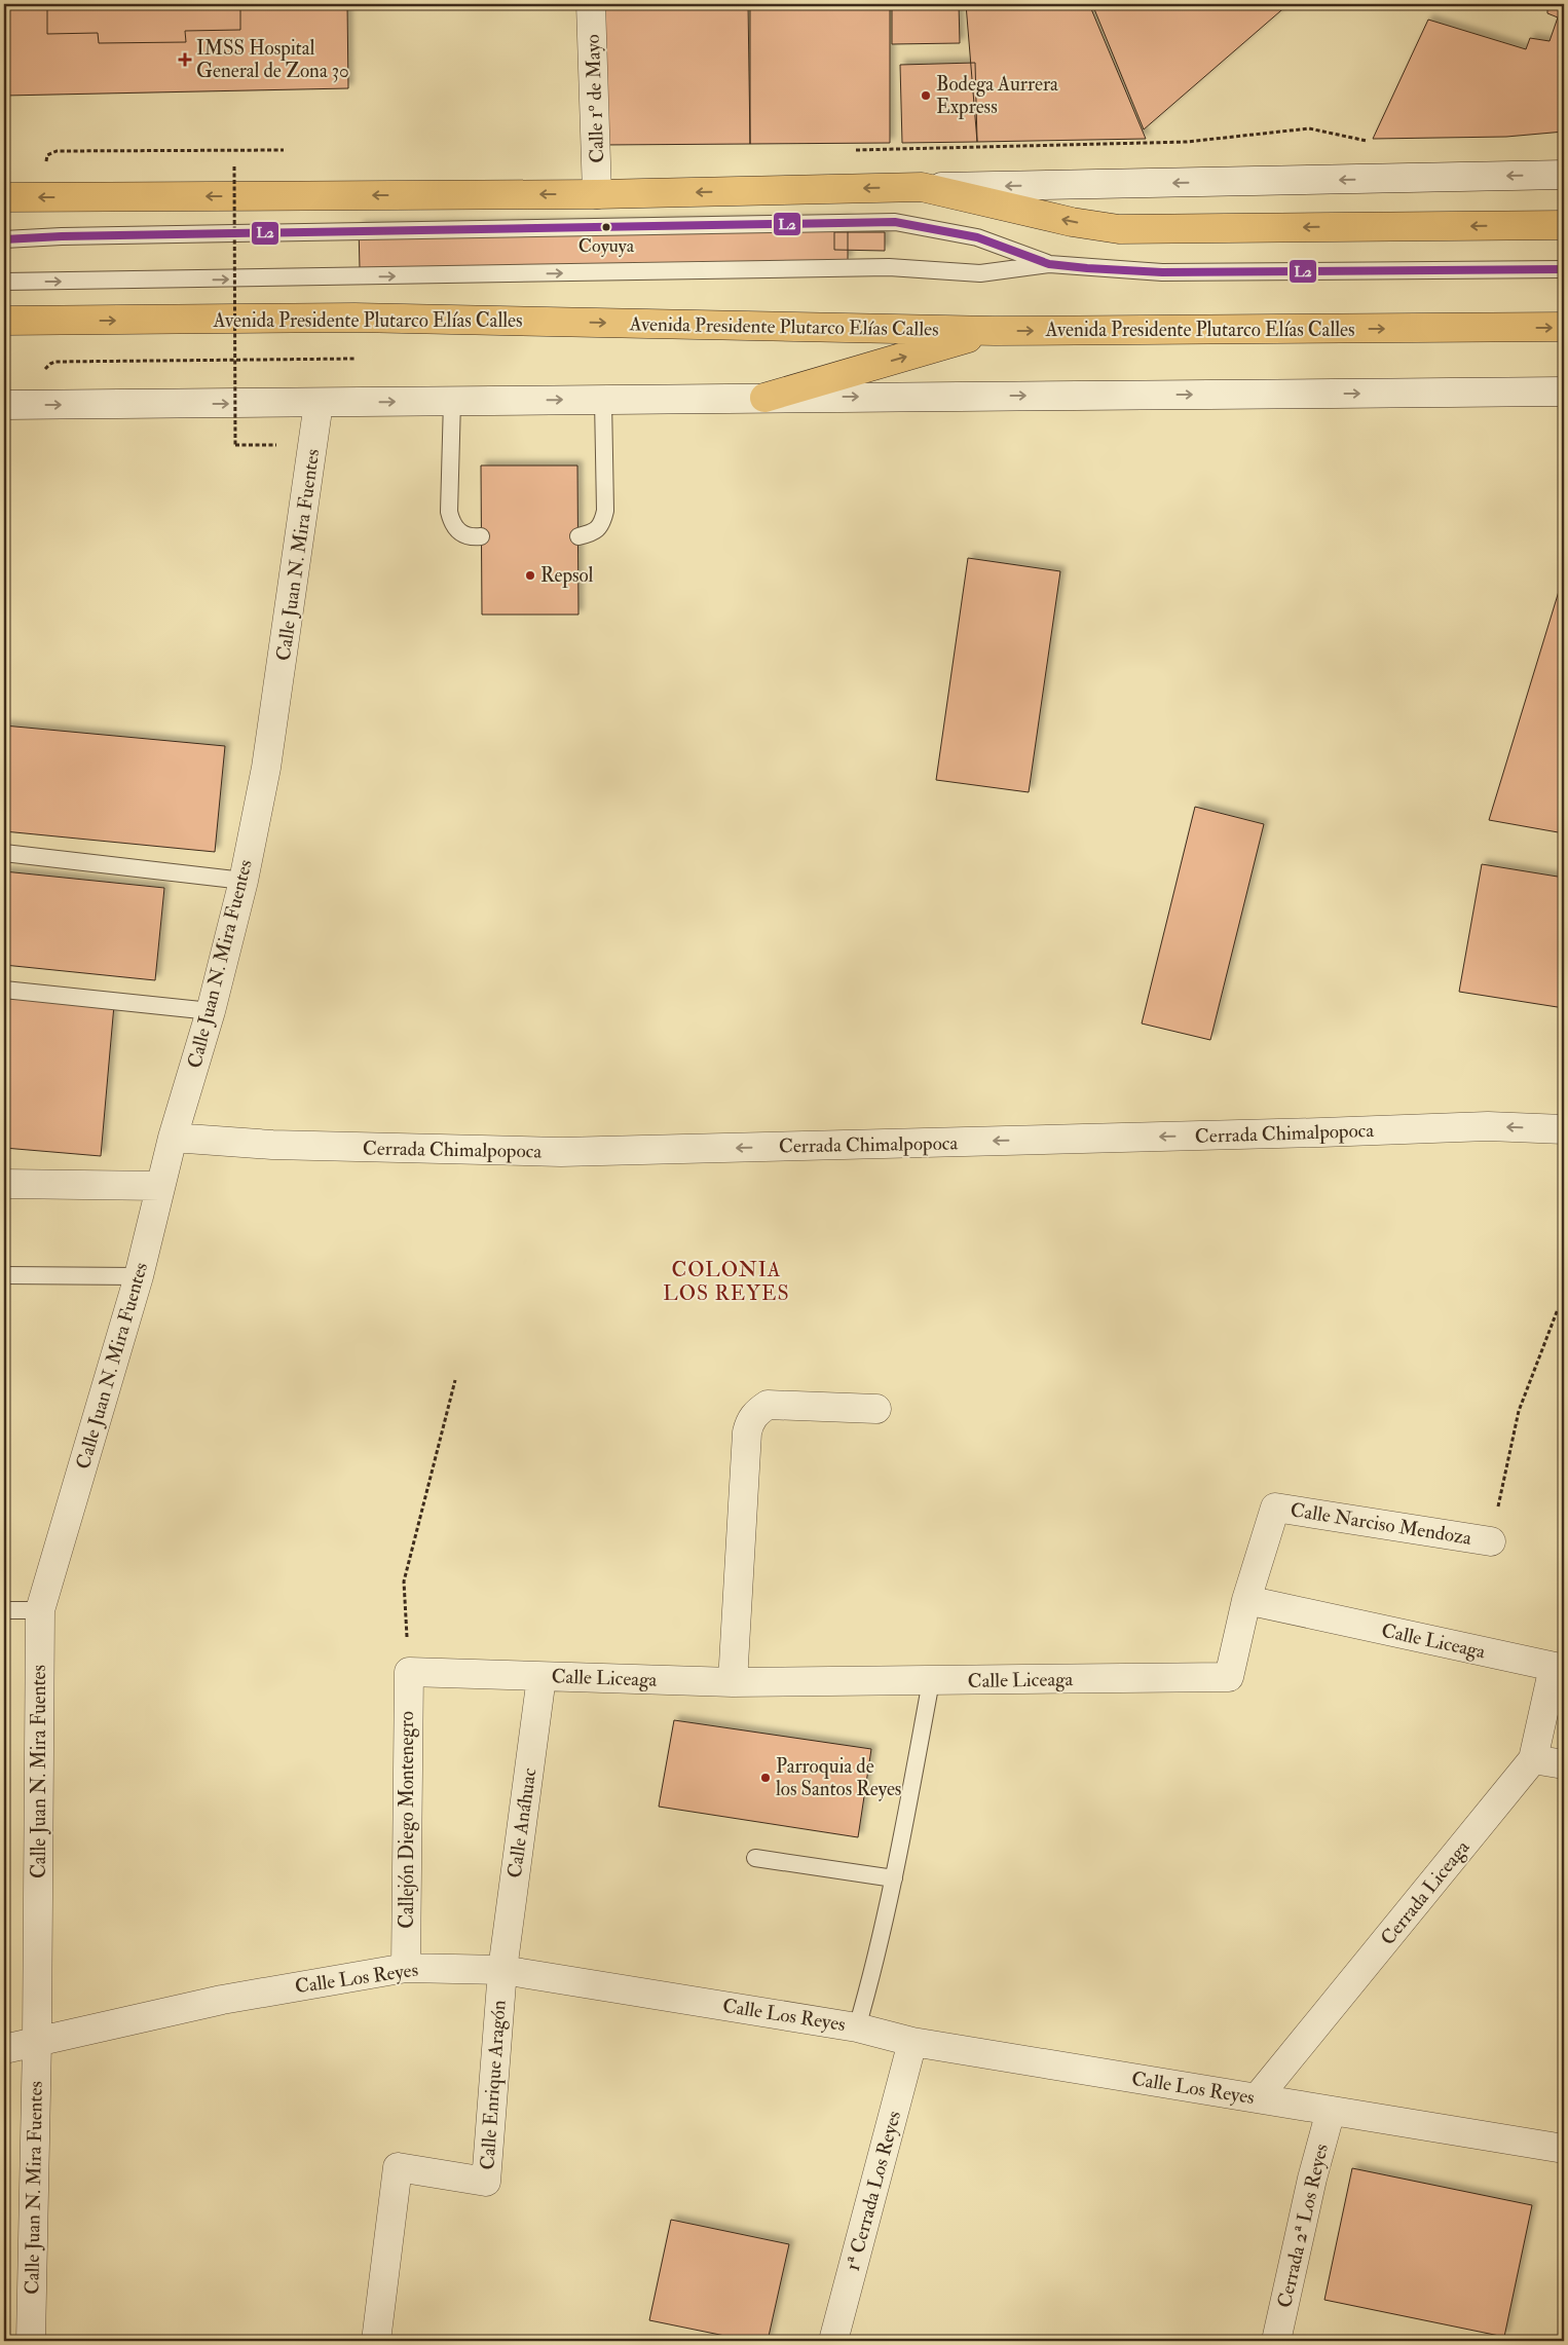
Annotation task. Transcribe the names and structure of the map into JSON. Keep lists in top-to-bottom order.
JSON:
{
  "streets": {
    "main road": ["Avenida Presidente Plutarco Elías Calles"],
    "street": [
      "Calle 1º de Mayo",
      "Calle Juan N. Mira Fuentes",
      "Cerrada Chimalpopoca",
      "Calle Narciso Mendoza",
      "Calle Liceaga",
      "Callejón Diego Montenegro",
      "Calle Anáhuac",
      "Cerrada Liceaga",
      "Calle Los Reyes",
      "Calle Enrique Aragón",
      "1ª Cerrada Los Reyes",
      "Cerrada 2ª Los Reyes"
    ]
  },
  "crossings": [
    ["Calle Juan N. Mira Fuentes", "Cerrada Chimalpopoca"],
    ["Calle Juan N. Mira Fuentes", "Calle Los Reyes"],
    ["Calle Narciso Mendoza", "Calle Liceaga"],
    ["Calle Liceaga", "Callejón Diego Montenegro"],
    ["Calle Liceaga", "Calle Anáhuac"],
    ["Calle Liceaga", "Cerrada Liceaga"],
    ["Callejón Diego Montenegro", "Calle Los Reyes"],
    ["Calle Anáhuac", "Calle Los Reyes"],
    ["Calle Anáhuac", "Calle Enrique Aragón"],
    ["Cerrada Liceaga", "Calle Los Reyes"],
    ["Calle Los Reyes", "Calle Enrique Aragón"],
    ["Calle Los Reyes", "1ª Cerrada Los Reyes"],
    ["Calle Los Reyes", "Cerrada 2ª Los Reyes"]
  ],
  "one_way": ["Cerrada Chimalpopoca"],
  "districts": ["COLONIA LOS REYES"],
  "places": {
    "health": ["IMSS Hospital General de Zona 30"],
    "other": [
      "Bodega Aurrera Express",
      "Coyuya",
      "Repsol",
      "Parroquia de los Santos Reyes"
    ]
  },
  "lines": ["transit line L2"]
}
